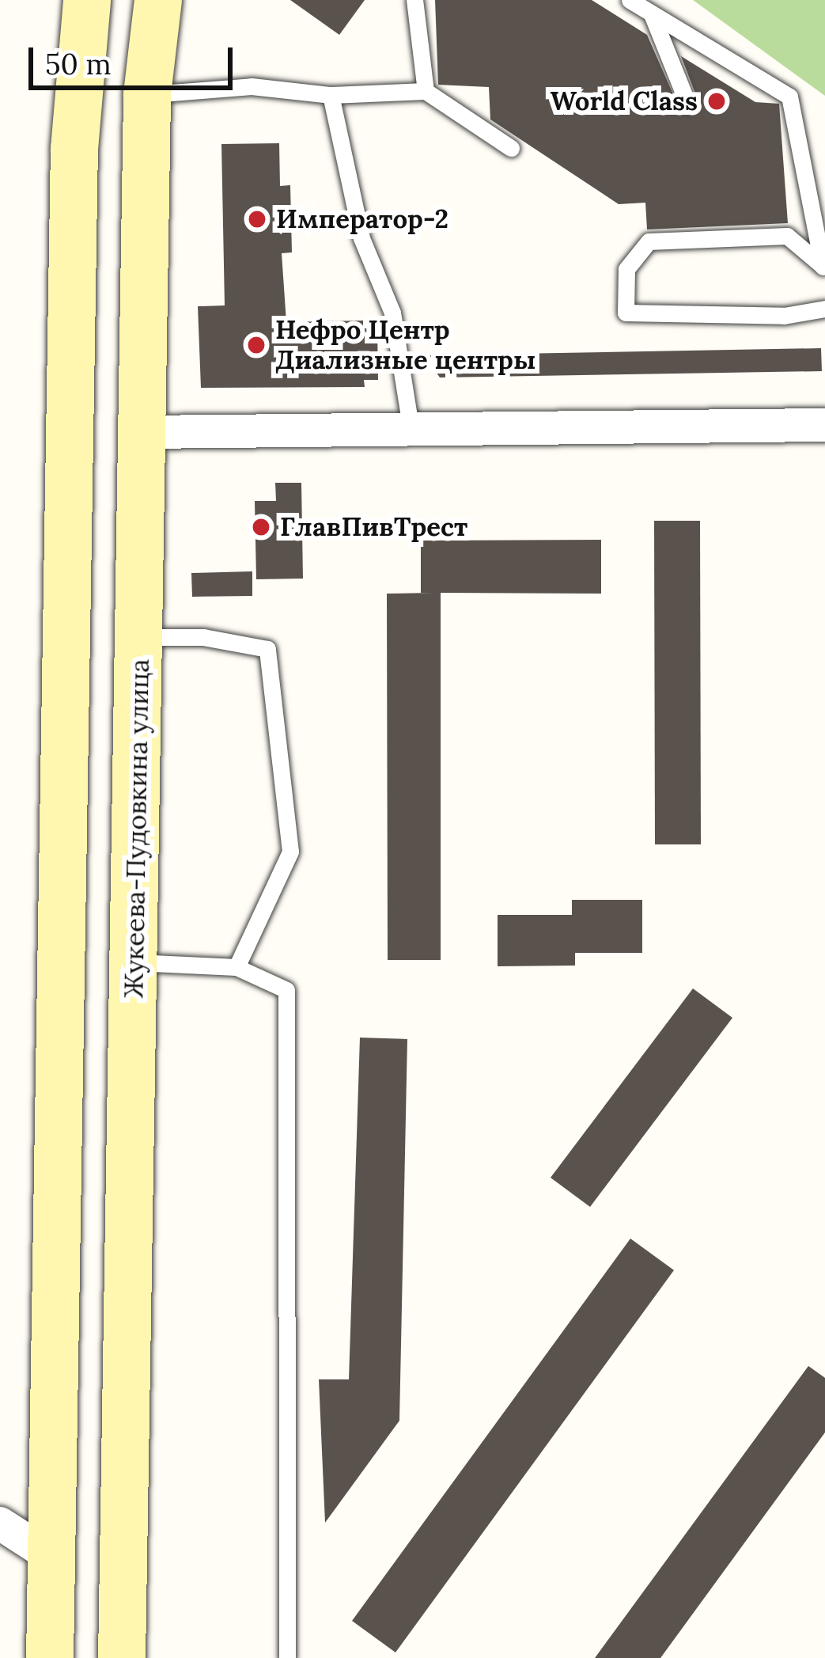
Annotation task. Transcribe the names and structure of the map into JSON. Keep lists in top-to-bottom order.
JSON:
{
  "streets": {
    "main road": ["Жукеева-Пудовкина улица"]
  },
  "places": [
    "World Class",
    "Император-2",
    "Нефро Центр Диализные центры",
    "ГлавПивТрест"
  ],
  "scale_bar": "50 m"
}
